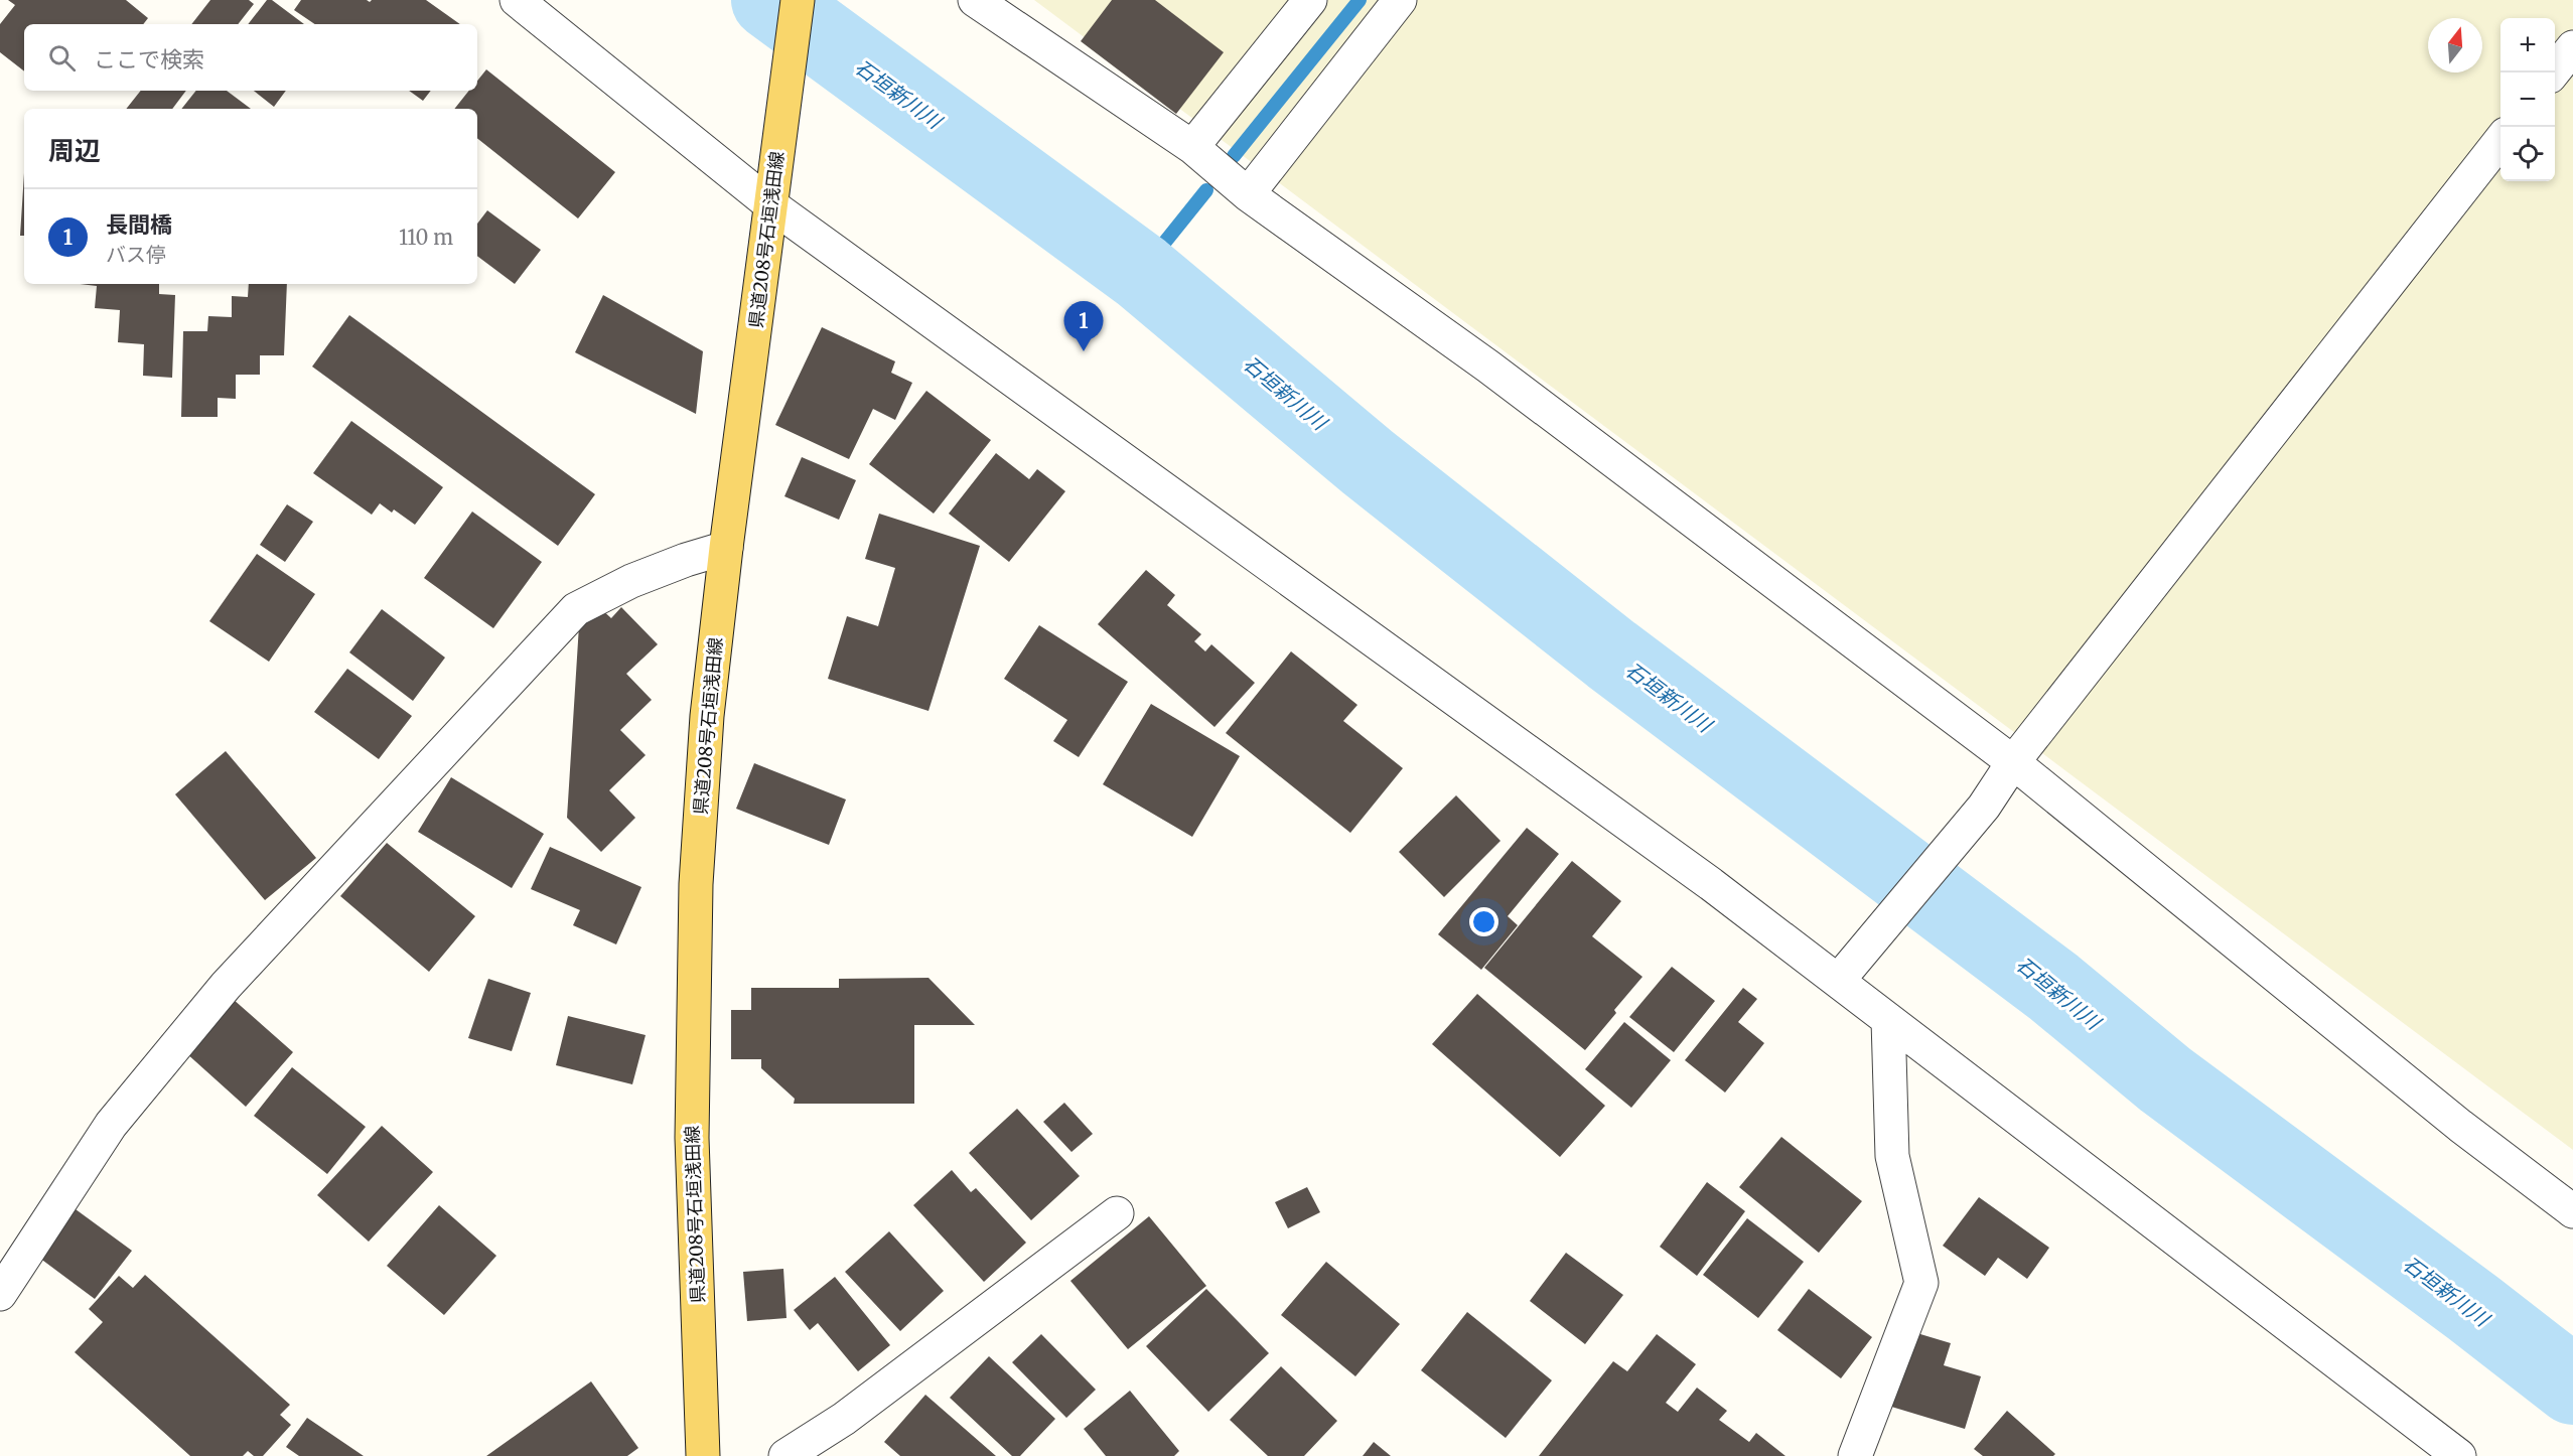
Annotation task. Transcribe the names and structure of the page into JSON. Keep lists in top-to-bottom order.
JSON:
{
  "streets": {
    "main road": ["県道208号石垣浅田線"]
  },
  "water": ["石垣新川川"],
  "north": "top",
  "page": {
    "map_buttons": ["+", "−"],
    "search": "ここで検索",
    "heading": "周辺",
    "list": [
      {
        "mark": "1",
        "name": "長間橋",
        "note": "バス停",
        "value": "110 m"
      }
    ],
    "pins": "1"
  }
}
